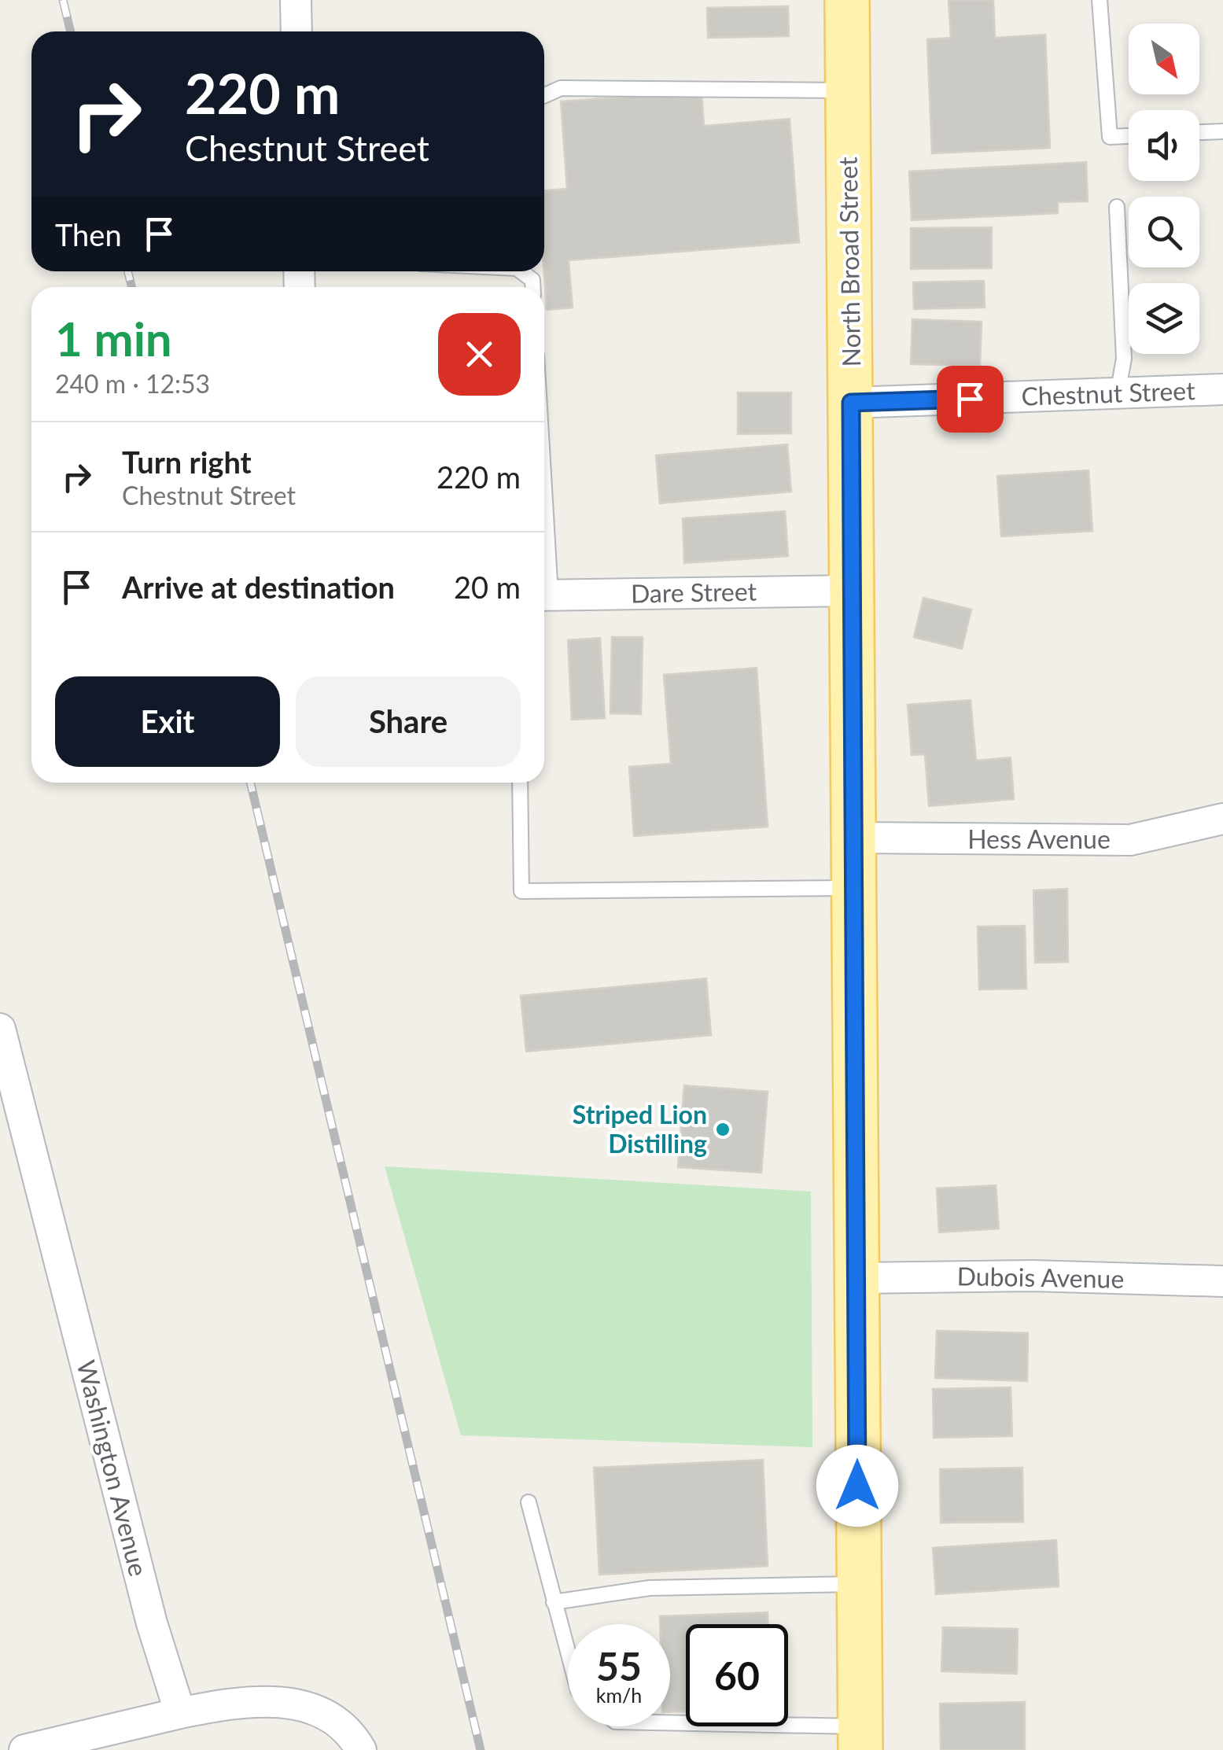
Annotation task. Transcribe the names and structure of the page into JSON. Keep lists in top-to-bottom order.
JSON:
{
  "streets": {
    "main road": ["North Broad Street"],
    "street": [
      "Chestnut Street",
      "Dare Street",
      "Hess Avenue",
      "Dubois Avenue",
      "Washington Avenue"
    ]
  },
  "crossings": [
    ["North Broad Street", "Chestnut Street"],
    ["North Broad Street", "Dare Street"],
    ["North Broad Street", "Hess Avenue"],
    ["North Broad Street", "Dubois Avenue"]
  ],
  "places": ["Striped Lion Distilling"],
  "north": "bottom right",
  "page": {
    "turn": ["220 m", "Chestnut Street"],
    "then": "Then",
    "heading": ["1 min", "240 m · 12:53"],
    "list": [
      {
        "name": "Turn right",
        "note": "Chestnut Street",
        "value": "220 m"
      },
      {
        "name": "Arrive at destination",
        "value": "20 m"
      }
    ],
    "buttons": ["Exit", "Share"],
    "speed": "55 km/h",
    "limit": "60"
  }
}
